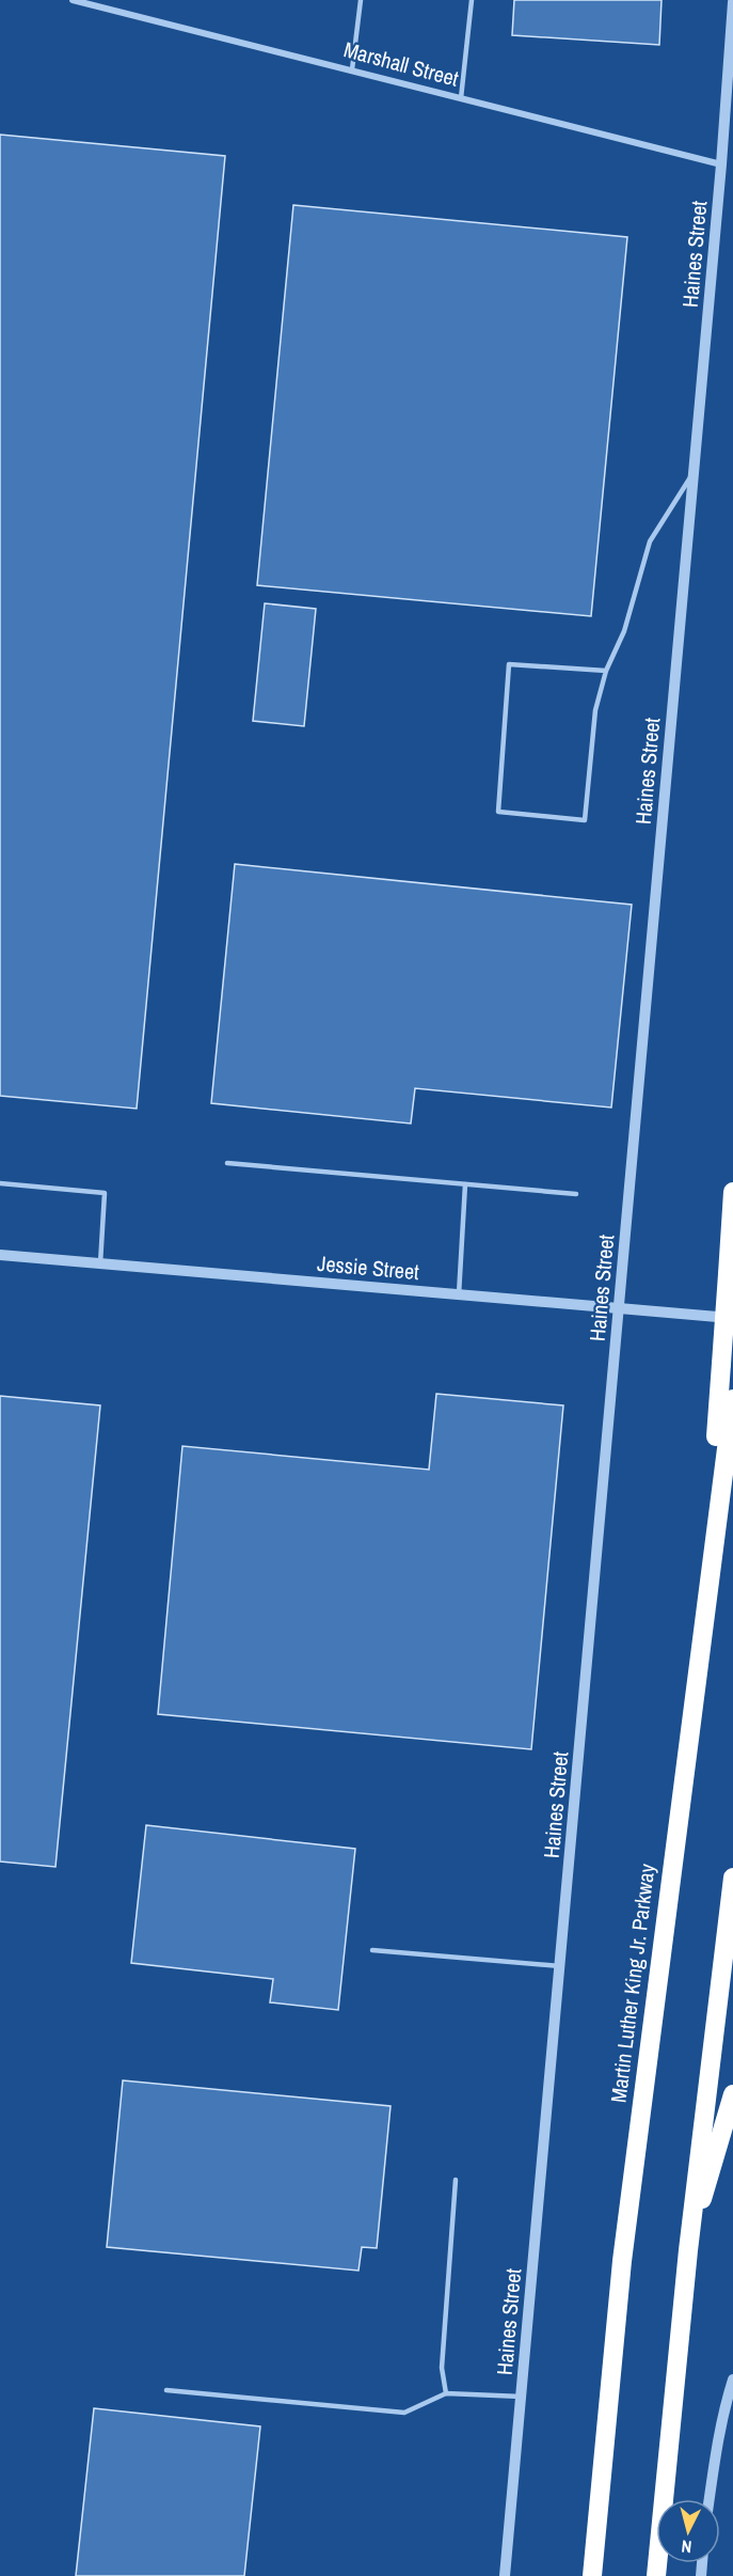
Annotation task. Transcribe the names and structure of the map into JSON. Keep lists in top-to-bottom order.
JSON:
{
  "streets": {
    "highway": ["Martin Luther King Jr. Parkway"],
    "street": ["Marshall Street", "Haines Street", "Jessie Street"]
  },
  "crossings": [
    ["Marshall Street", "Haines Street"],
    ["Haines Street", "Jessie Street"]
  ],
  "north": "bottom"
}
